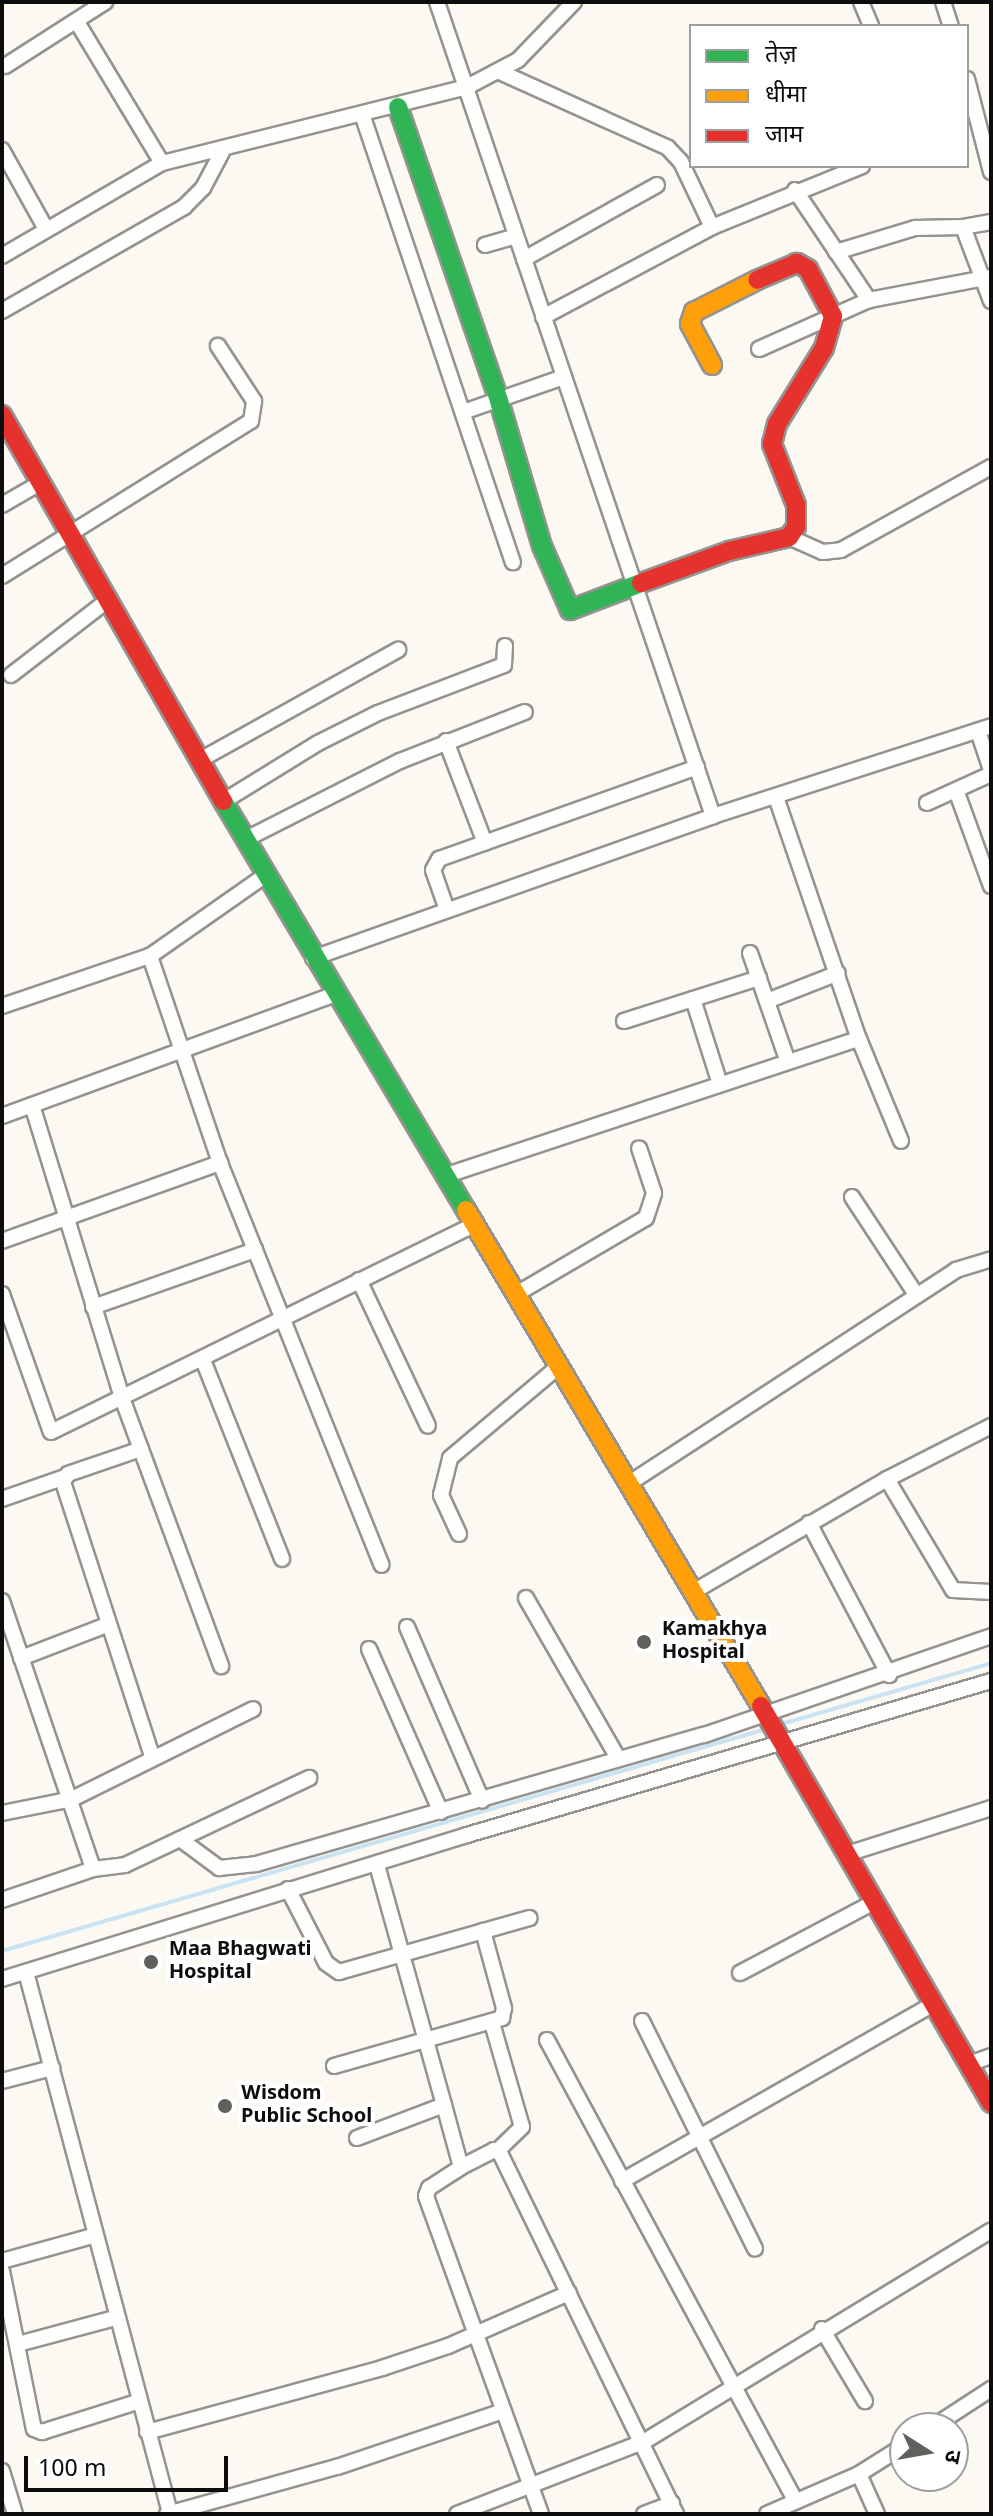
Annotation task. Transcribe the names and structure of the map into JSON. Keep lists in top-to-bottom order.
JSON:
{
  "places": ["Kamakhya Hospital", "Maa Bhagwati Hospital", "Wisdom Public School"],
  "legend": ["तेज़", "धीमा", "जाम"],
  "scale_bar": "100 m",
  "north": "right"
}
